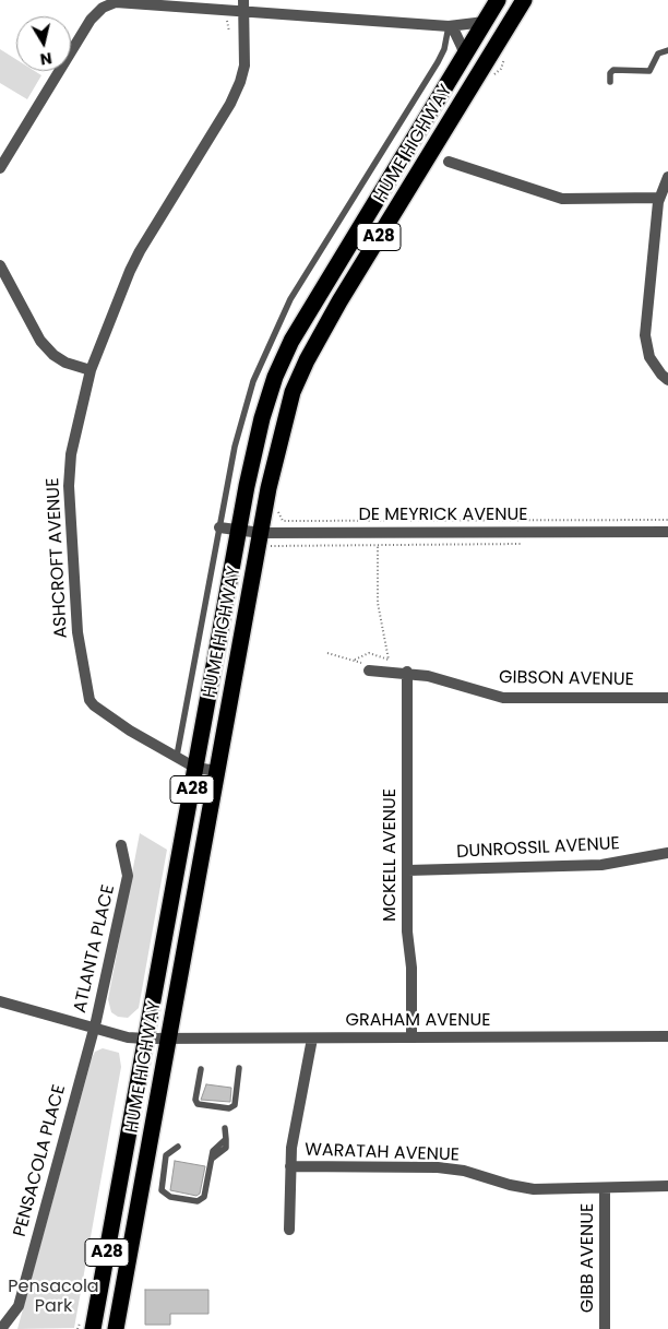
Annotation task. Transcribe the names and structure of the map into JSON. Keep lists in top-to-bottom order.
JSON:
{
  "streets": {
    "highway": ["HUME HIGHWAY", "A28"],
    "street": [
      "DE MEYRICK AVENUE",
      "ASHCROFT AVENUE",
      "GIBSON AVENUE",
      "DUNROSSIL AVENUE",
      "MCKELL AVENUE",
      "ATLANTA PLACE",
      "GRAHAM AVENUE",
      "WARATAH AVENUE",
      "PENSACOLA PLACE",
      "GIBB AVENUE"
    ]
  },
  "crossings": [
    ["HUME HIGHWAY", "DE MEYRICK AVENUE"],
    ["HUME HIGHWAY", "ASHCROFT AVENUE"],
    ["HUME HIGHWAY", "GRAHAM AVENUE"],
    ["GIBSON AVENUE", "MCKELL AVENUE"],
    ["DUNROSSIL AVENUE", "MCKELL AVENUE"],
    ["MCKELL AVENUE", "GRAHAM AVENUE"],
    ["ATLANTA PLACE", "GRAHAM AVENUE"],
    ["ATLANTA PLACE", "PENSACOLA PLACE"],
    ["GRAHAM AVENUE", "PENSACOLA PLACE"],
    ["WARATAH AVENUE", "GIBB AVENUE"]
  ],
  "parks": ["Pensacola Park"],
  "north": "bottom"
}
